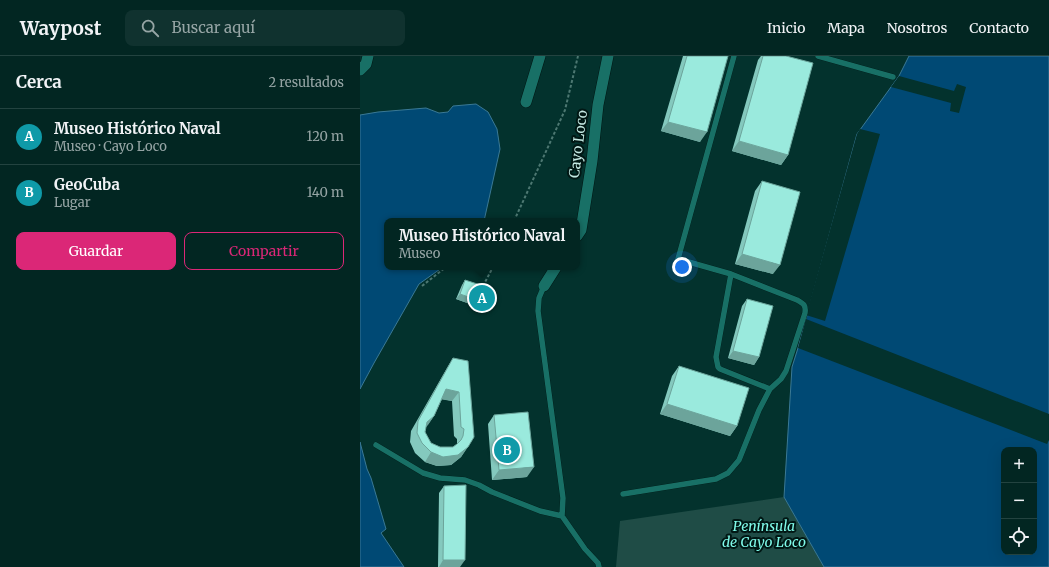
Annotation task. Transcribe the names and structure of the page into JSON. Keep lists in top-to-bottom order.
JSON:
{
  "streets": {
    "street": ["Cayo Loco"]
  },
  "parks": ["Península de Cayo Loco"],
  "page": {
    "header": "Waypost",
    "search": "Buscar aquí",
    "nav": [
      "Inicio",
      "Mapa",
      "Nosotros",
      "Contacto"
    ],
    "heading": ["Cerca", "2 resultados"],
    "list": [
      {
        "mark": "A",
        "name": "Museo Histórico Naval",
        "note": "Museo · Cayo Loco",
        "value": "120 m"
      },
      {
        "mark": "B",
        "name": "GeoCuba",
        "note": "Lugar",
        "value": "140 m"
      }
    ],
    "popup": ["Museo Histórico Naval", "Museo"],
    "buttons": ["Guardar", "Compartir"],
    "pins": ["A", "B"],
    "map_buttons": ["+", "−"]
  }
}
